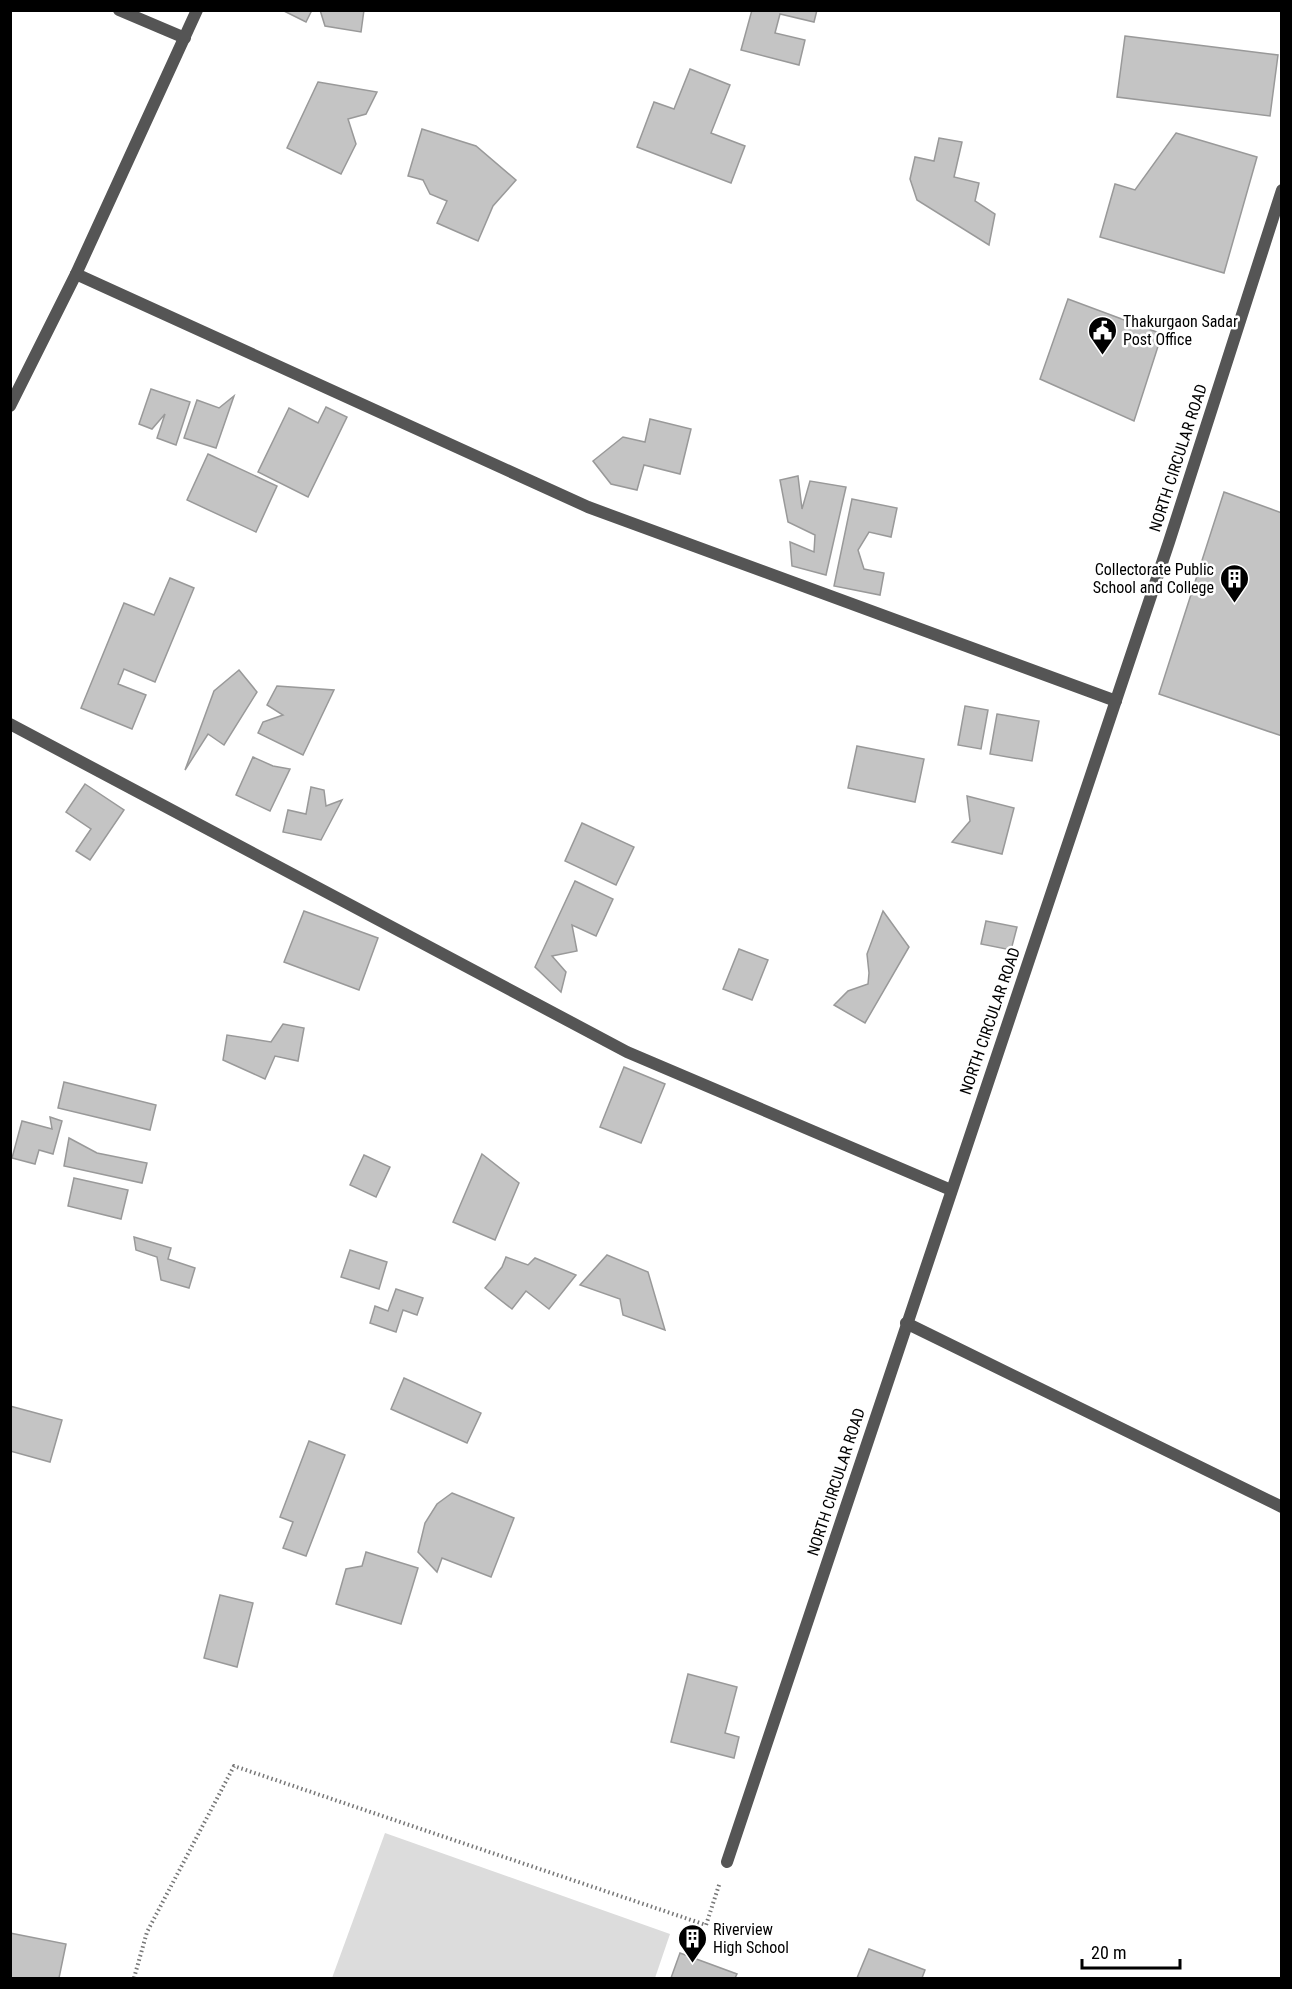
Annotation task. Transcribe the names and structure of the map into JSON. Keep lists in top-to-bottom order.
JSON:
{
  "streets": {
    "street": ["NORTH CIRCULAR ROAD"]
  },
  "places": {
    "public building": ["Thakurgaon Sadar Post Office"],
    "building": ["Collectorate Public School and College", "Riverview High School"]
  },
  "scale_bar": "20 m"
}
